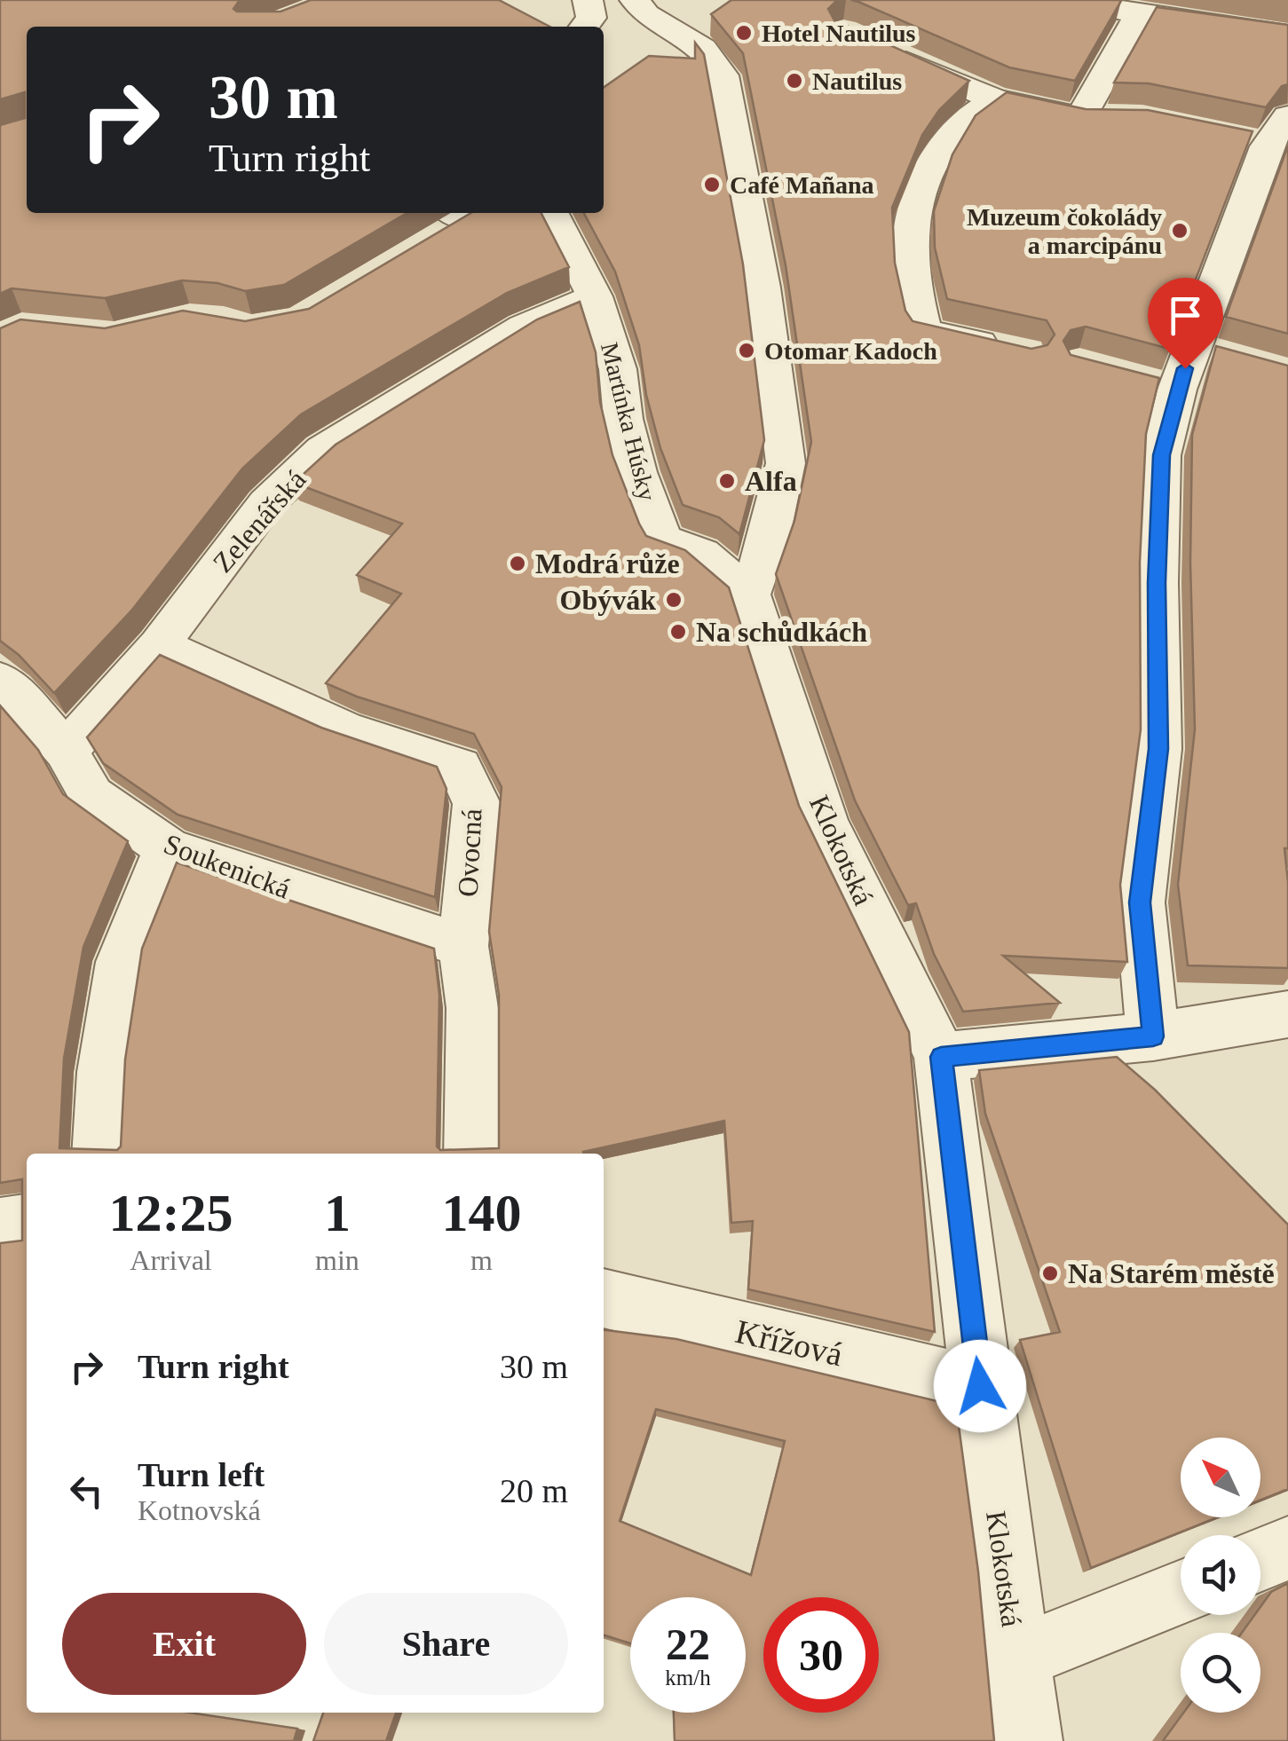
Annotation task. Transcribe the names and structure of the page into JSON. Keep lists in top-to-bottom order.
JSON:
{
  "streets": {
    "street": [
      "Martínka Húsky",
      "Zelenářská",
      "Klokotská",
      "Ovocná",
      "Soukenická",
      "Křížová"
    ]
  },
  "crossings": [
    ["Martínka Húsky", "Zelenářská"],
    ["Martínka Húsky", "Klokotská"],
    ["Zelenářská", "Ovocná"],
    ["Zelenářská", "Soukenická"],
    ["Klokotská", "Křížová"],
    ["Ovocná", "Soukenická"]
  ],
  "places": [
    "Hotel Nautilus",
    "Nautilus",
    "Café Mañana",
    "Muzeum čokolády a marcipánu",
    "Otomar Kadoch",
    "Alfa",
    "Modrá růže",
    "Obývák",
    "Na schůdkách",
    "Na Starém městě"
  ],
  "north": "top left",
  "page": {
    "turn": ["30 m", "Turn right"],
    "eta": [
      "12:25",
      "Arrival",
      "1",
      "min",
      "140",
      "m"
    ],
    "list": [
      {
        "name": "Turn right",
        "value": "30 m"
      },
      {
        "name": "Turn left",
        "note": "Kotnovská",
        "value": "20 m"
      }
    ],
    "buttons": ["Exit", "Share"],
    "speed": "22 km/h",
    "limit": "30"
  }
}
